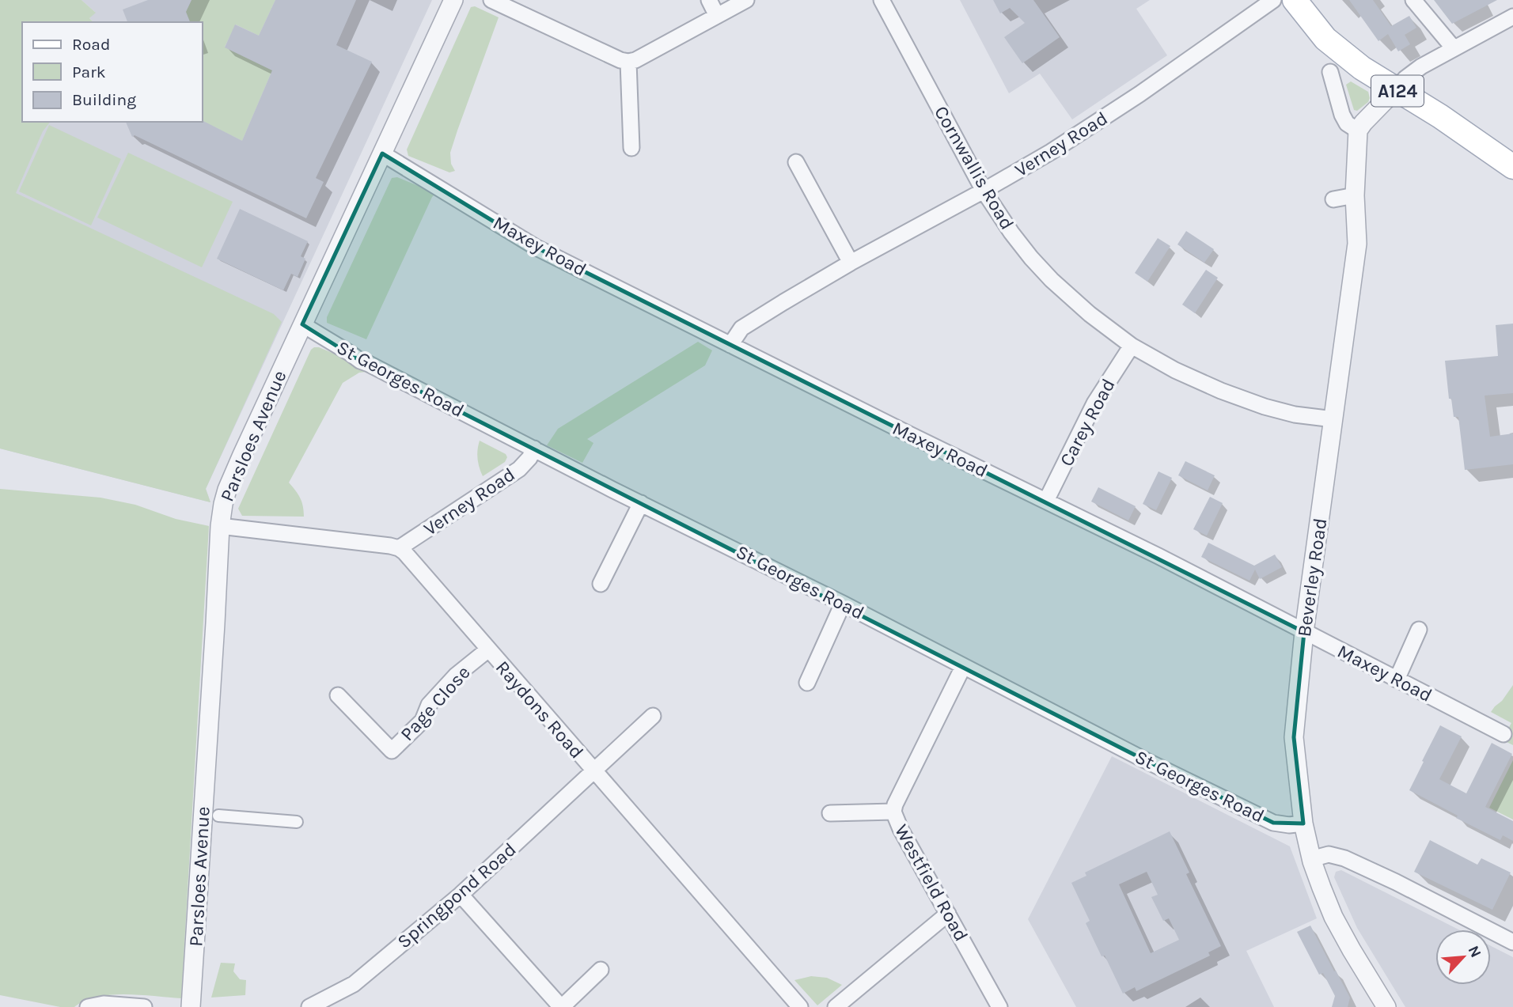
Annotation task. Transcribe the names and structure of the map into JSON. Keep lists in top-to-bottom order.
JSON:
{
  "streets": {
    "main road": ["A124"],
    "street": [
      "Verney Road",
      "Cornwallis Road",
      "Maxey Road",
      "St Georges Road",
      "Carey Road",
      "Parsloes Avenue",
      "Beverley Road",
      "Page Close",
      "Raydons Road",
      "Westfield Road",
      "Springpond Road"
    ]
  },
  "crossings": [
    ["Verney Road", "Cornwallis Road"],
    ["Verney Road", "Maxey Road"],
    ["Verney Road", "St Georges Road"],
    ["Verney Road", "Raydons Road"],
    ["Cornwallis Road", "Carey Road"],
    ["Cornwallis Road", "Beverley Road"],
    ["Maxey Road", "Carey Road"],
    ["Maxey Road", "Parsloes Avenue"],
    ["Maxey Road", "Beverley Road"],
    ["St Georges Road", "Parsloes Avenue"],
    ["St Georges Road", "Beverley Road"],
    ["St Georges Road", "Westfield Road"],
    ["Page Close", "Raydons Road"],
    ["Raydons Road", "Springpond Road"]
  ],
  "legend": ["Road", "Park", "Building"],
  "north": "top right"
}
